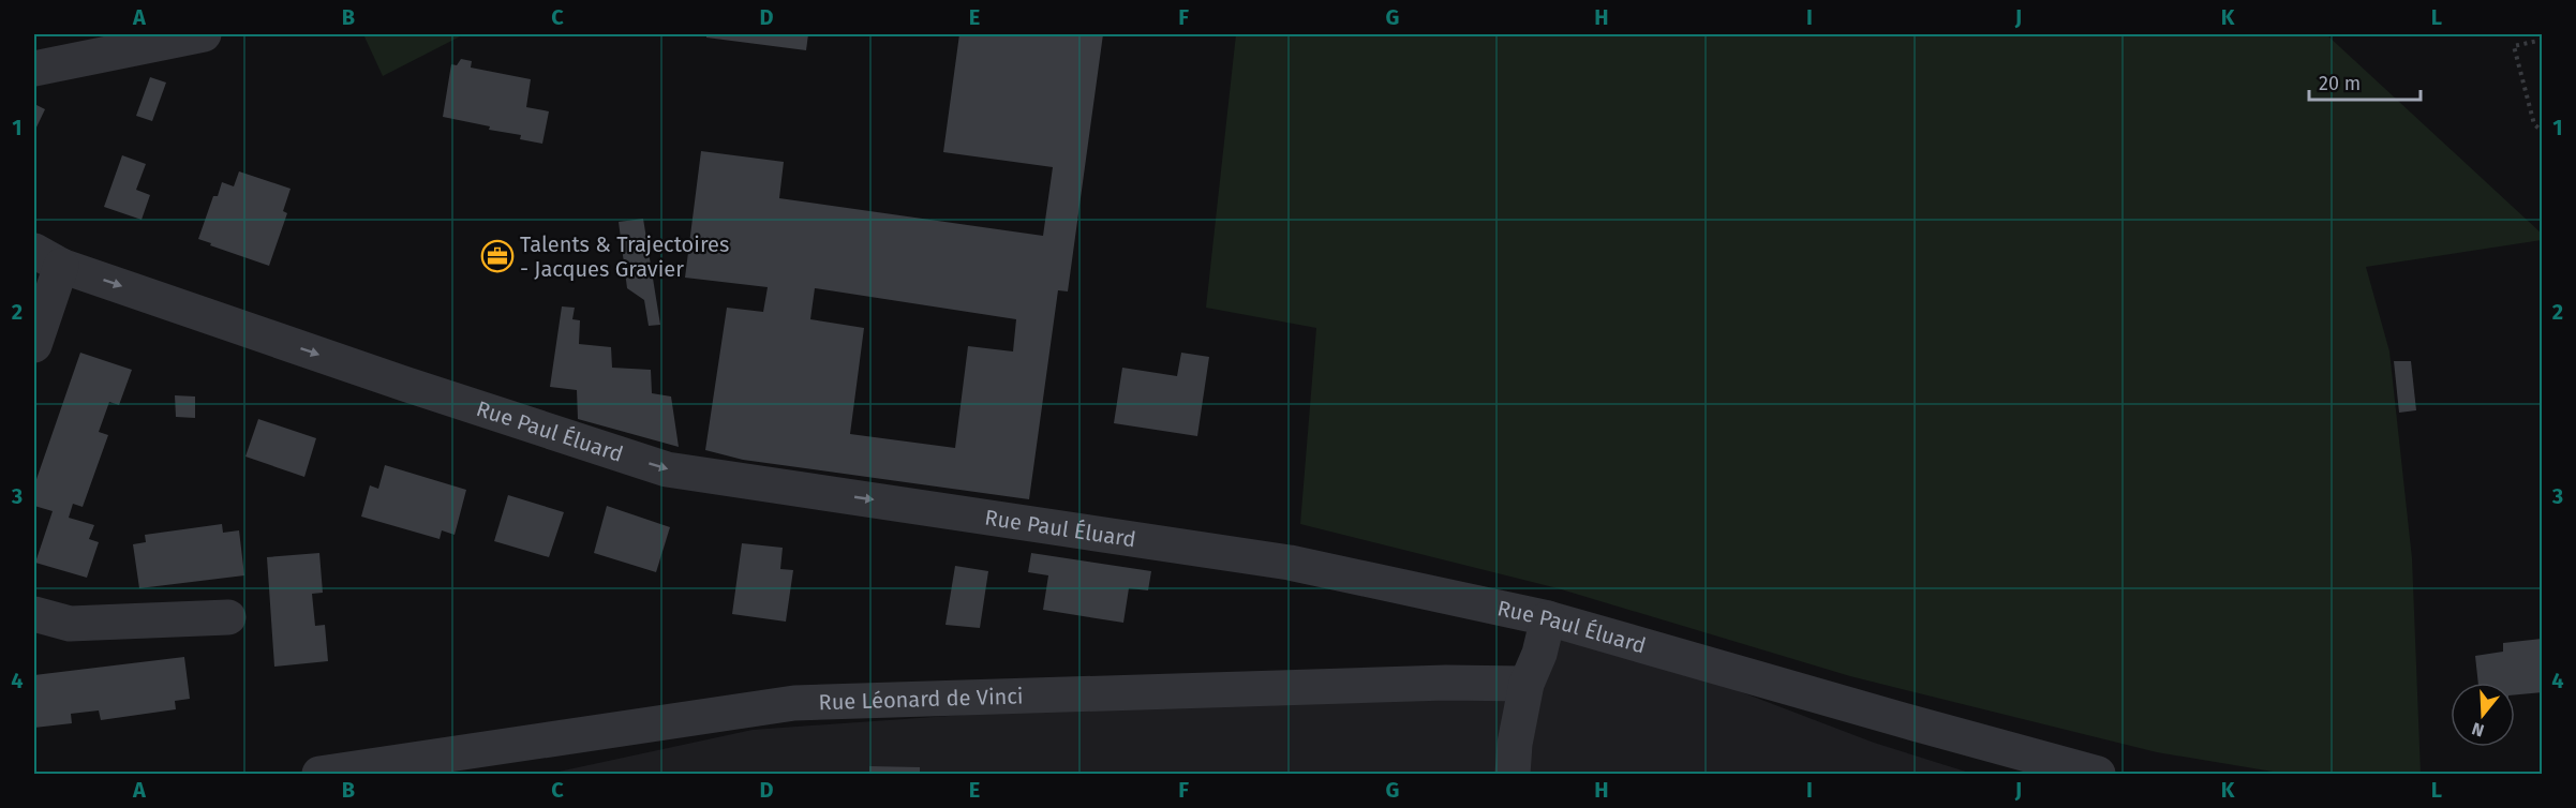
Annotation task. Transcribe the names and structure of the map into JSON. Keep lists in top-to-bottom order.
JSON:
{
  "streets": {
    "street": ["Rue Paul Éluard", "Rue Léonard de Vinci"]
  },
  "one_way": ["Rue Paul Éluard"],
  "places": {
    "office": ["Talents & Trajectoires - Jacques Gravier"]
  },
  "scale_bar": "20 m",
  "north": "bottom",
  "grid": {
    "columns": [
      "A",
      "B",
      "C",
      "D",
      "E",
      "F",
      "G",
      "H",
      "I",
      "J",
      "K",
      "L"
    ],
    "rows": [
      "1",
      "2",
      "3",
      "4"
    ]
  }
}
